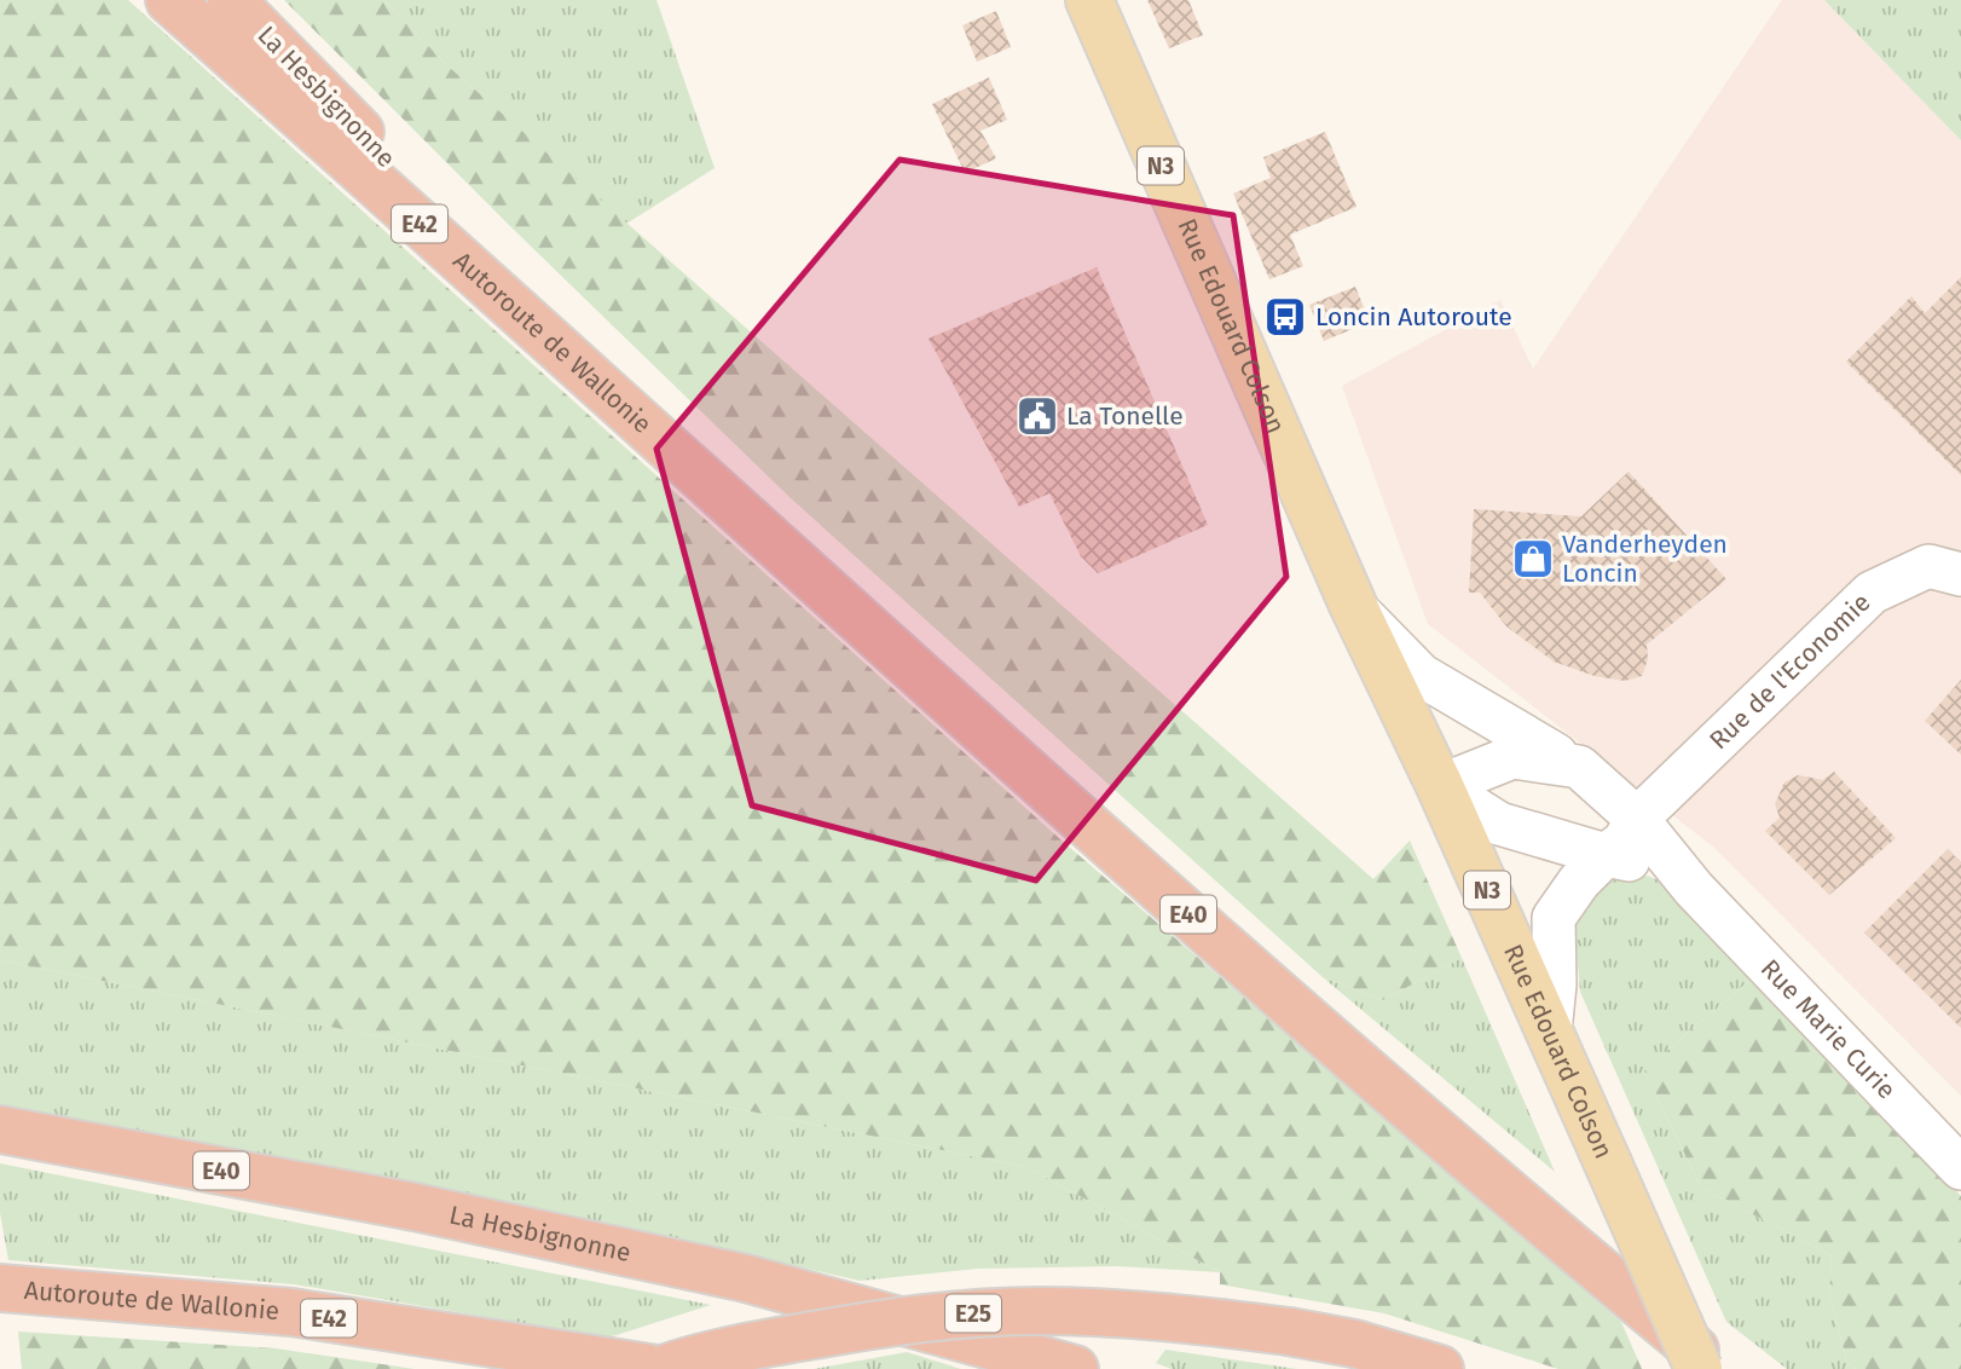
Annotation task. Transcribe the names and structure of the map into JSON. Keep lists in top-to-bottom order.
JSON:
{
  "streets": {
    "highway": [
      "La Hesbignonne",
      "E42",
      "Autoroute de Wallonie",
      "E40",
      "E25"
    ],
    "main road": ["N3", "Rue Edouard Colson"],
    "street": ["Rue de l'Economie", "Rue Marie Curie"]
  },
  "crossings": [
    ["La Hesbignonne", "Autoroute de Wallonie"],
    ["La Hesbignonne", "E40"],
    ["Rue Edouard Colson", "Rue de l'Economie"],
    ["Autoroute de Wallonie", "E40"]
  ],
  "places": {
    "bus stop": ["Loncin Autoroute"],
    "public building": ["La Tonelle"],
    "shop": ["Vanderheyden Loncin"]
  }
}
